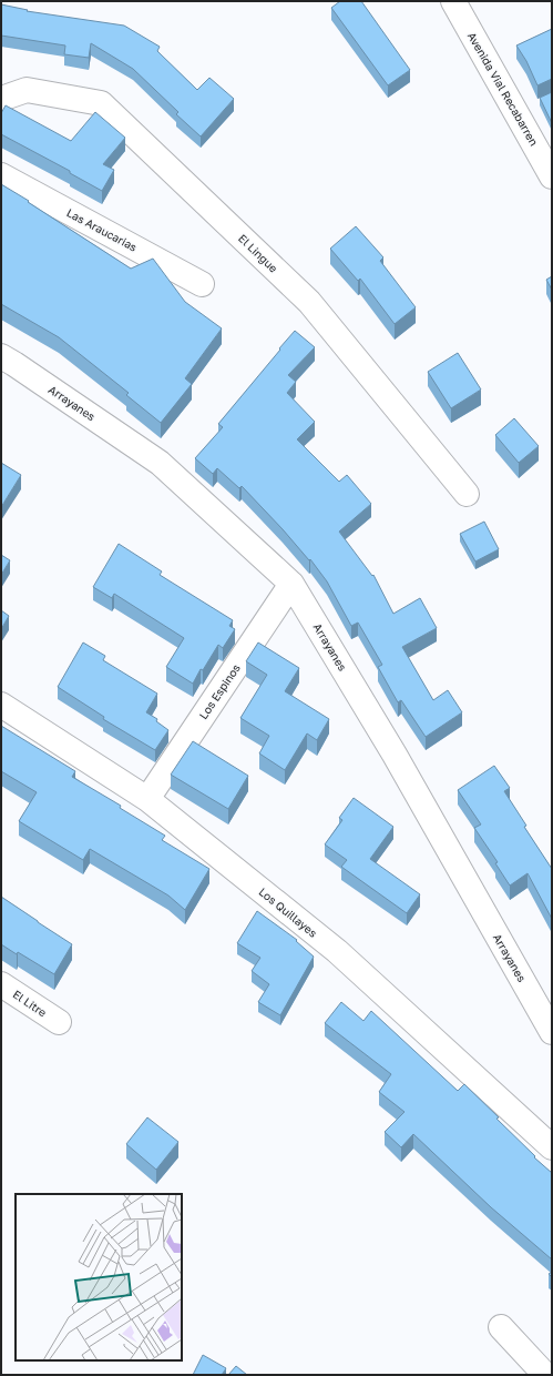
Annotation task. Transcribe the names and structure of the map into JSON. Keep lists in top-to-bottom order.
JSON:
{
  "streets": {
    "street": [
      "Avenida Vial Recabarren",
      "Las Araucarias",
      "El Lingue",
      "Arrayanes",
      "Los Espinos",
      "Los Quillayes",
      "El Litre"
    ]
  },
  "crossings": [
    ["Arrayanes", "Los Espinos"],
    ["Los Espinos", "Los Quillayes"]
  ]
}
